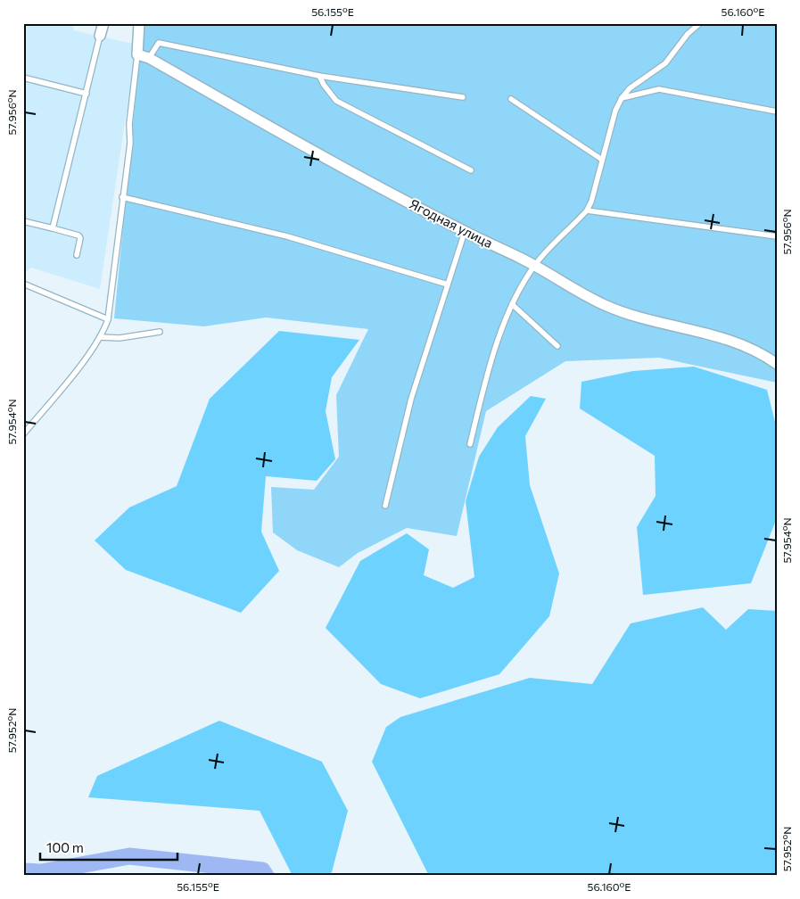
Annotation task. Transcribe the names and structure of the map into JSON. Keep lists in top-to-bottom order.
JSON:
{
  "streets": {
    "street": ["Ягодная улица"]
  },
  "scale_bar": "100 m",
  "coordinates": [
    "56.155°E",
    "56.160°E",
    "57.956°N",
    "57.954°N",
    "57.952°N"
  ]
}
